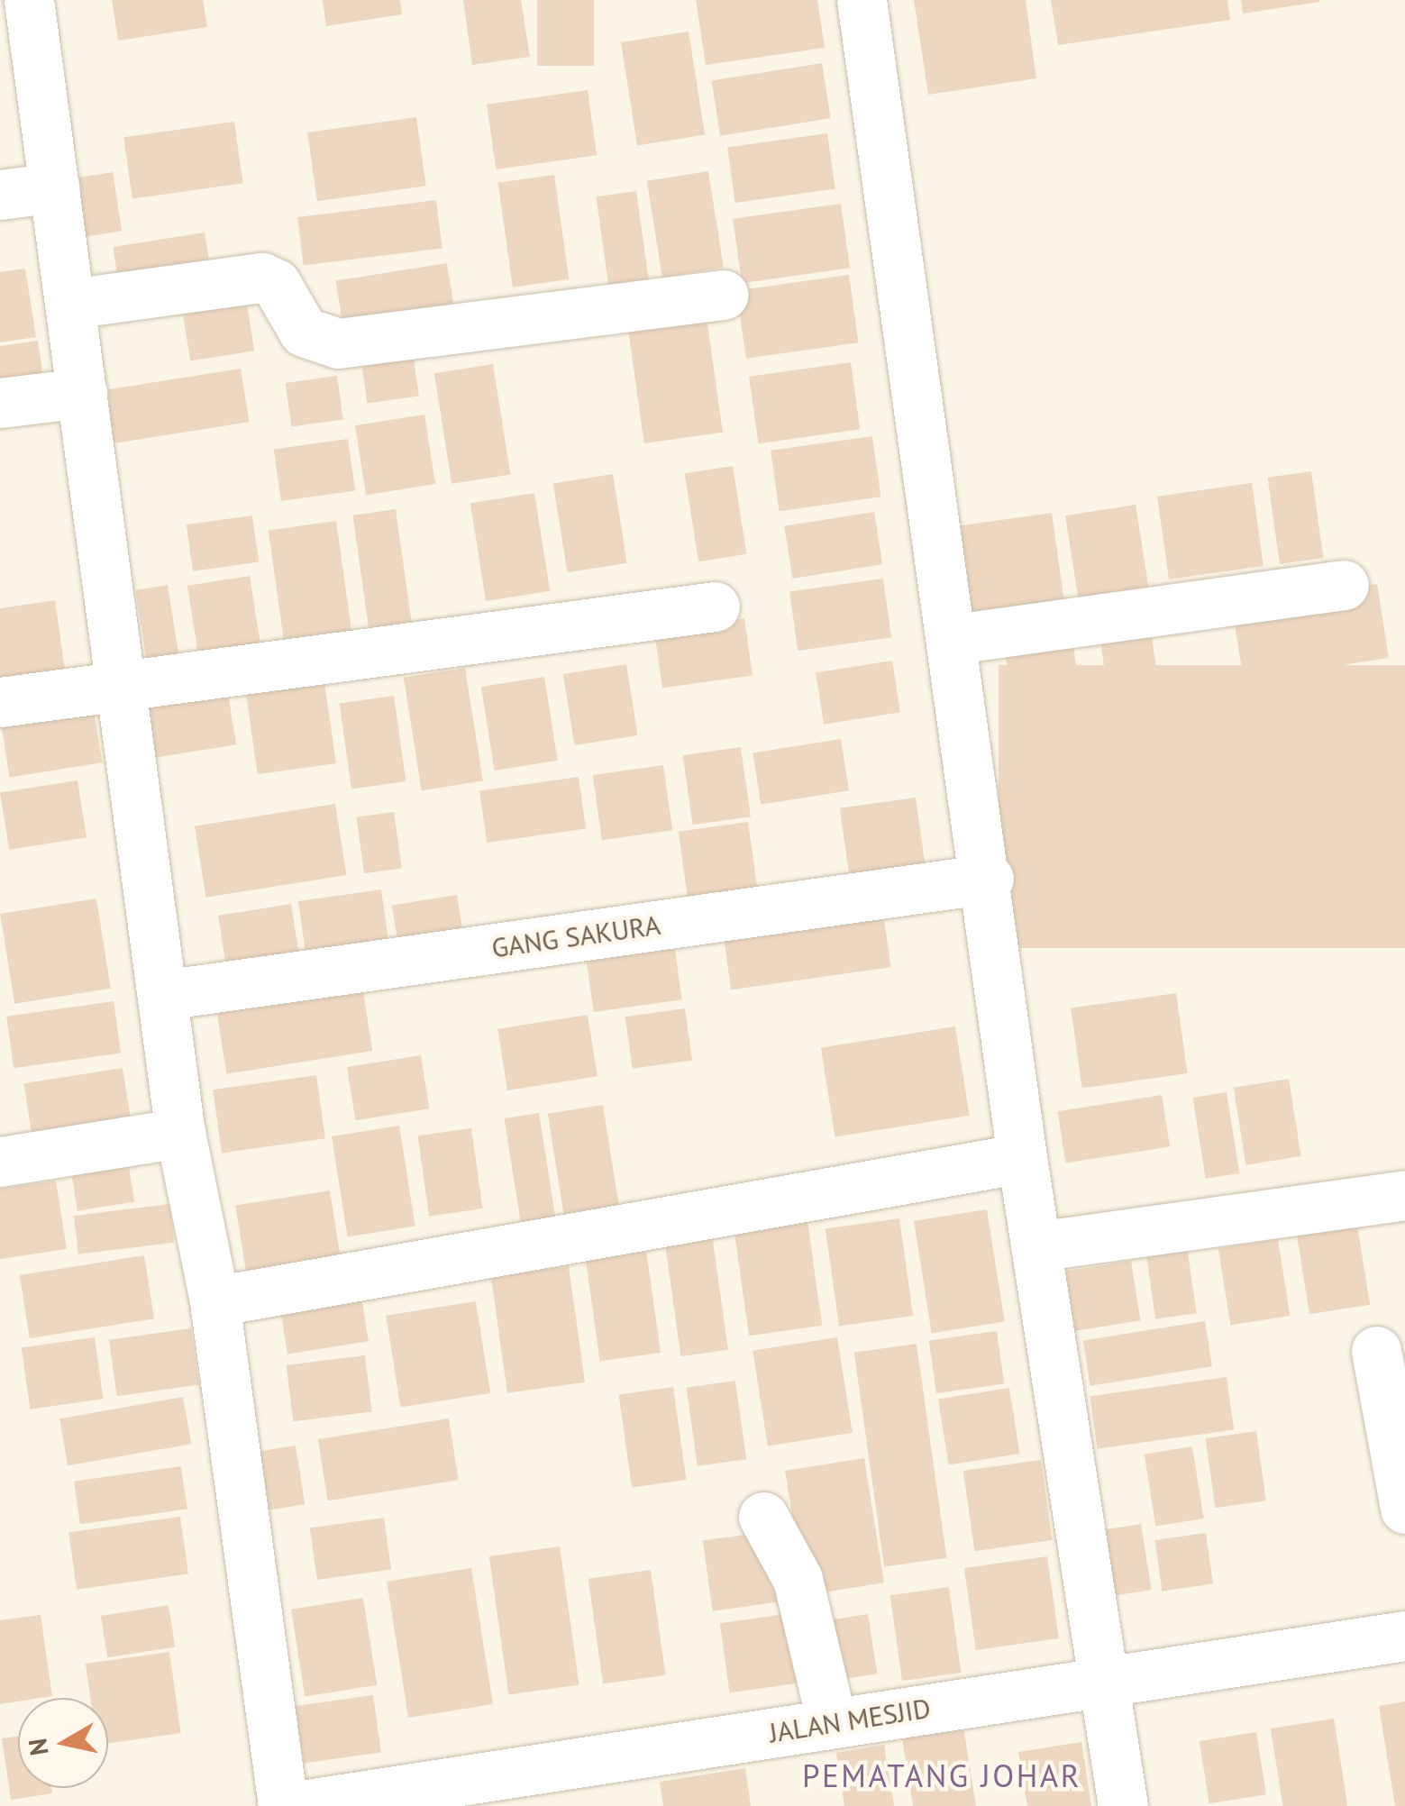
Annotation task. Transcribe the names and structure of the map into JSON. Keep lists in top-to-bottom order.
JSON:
{
  "streets": {
    "street": ["GANG SAKURA", "JALAN MESJID"]
  },
  "districts": ["PEMATANG JOHAR"],
  "north": "left"
}
